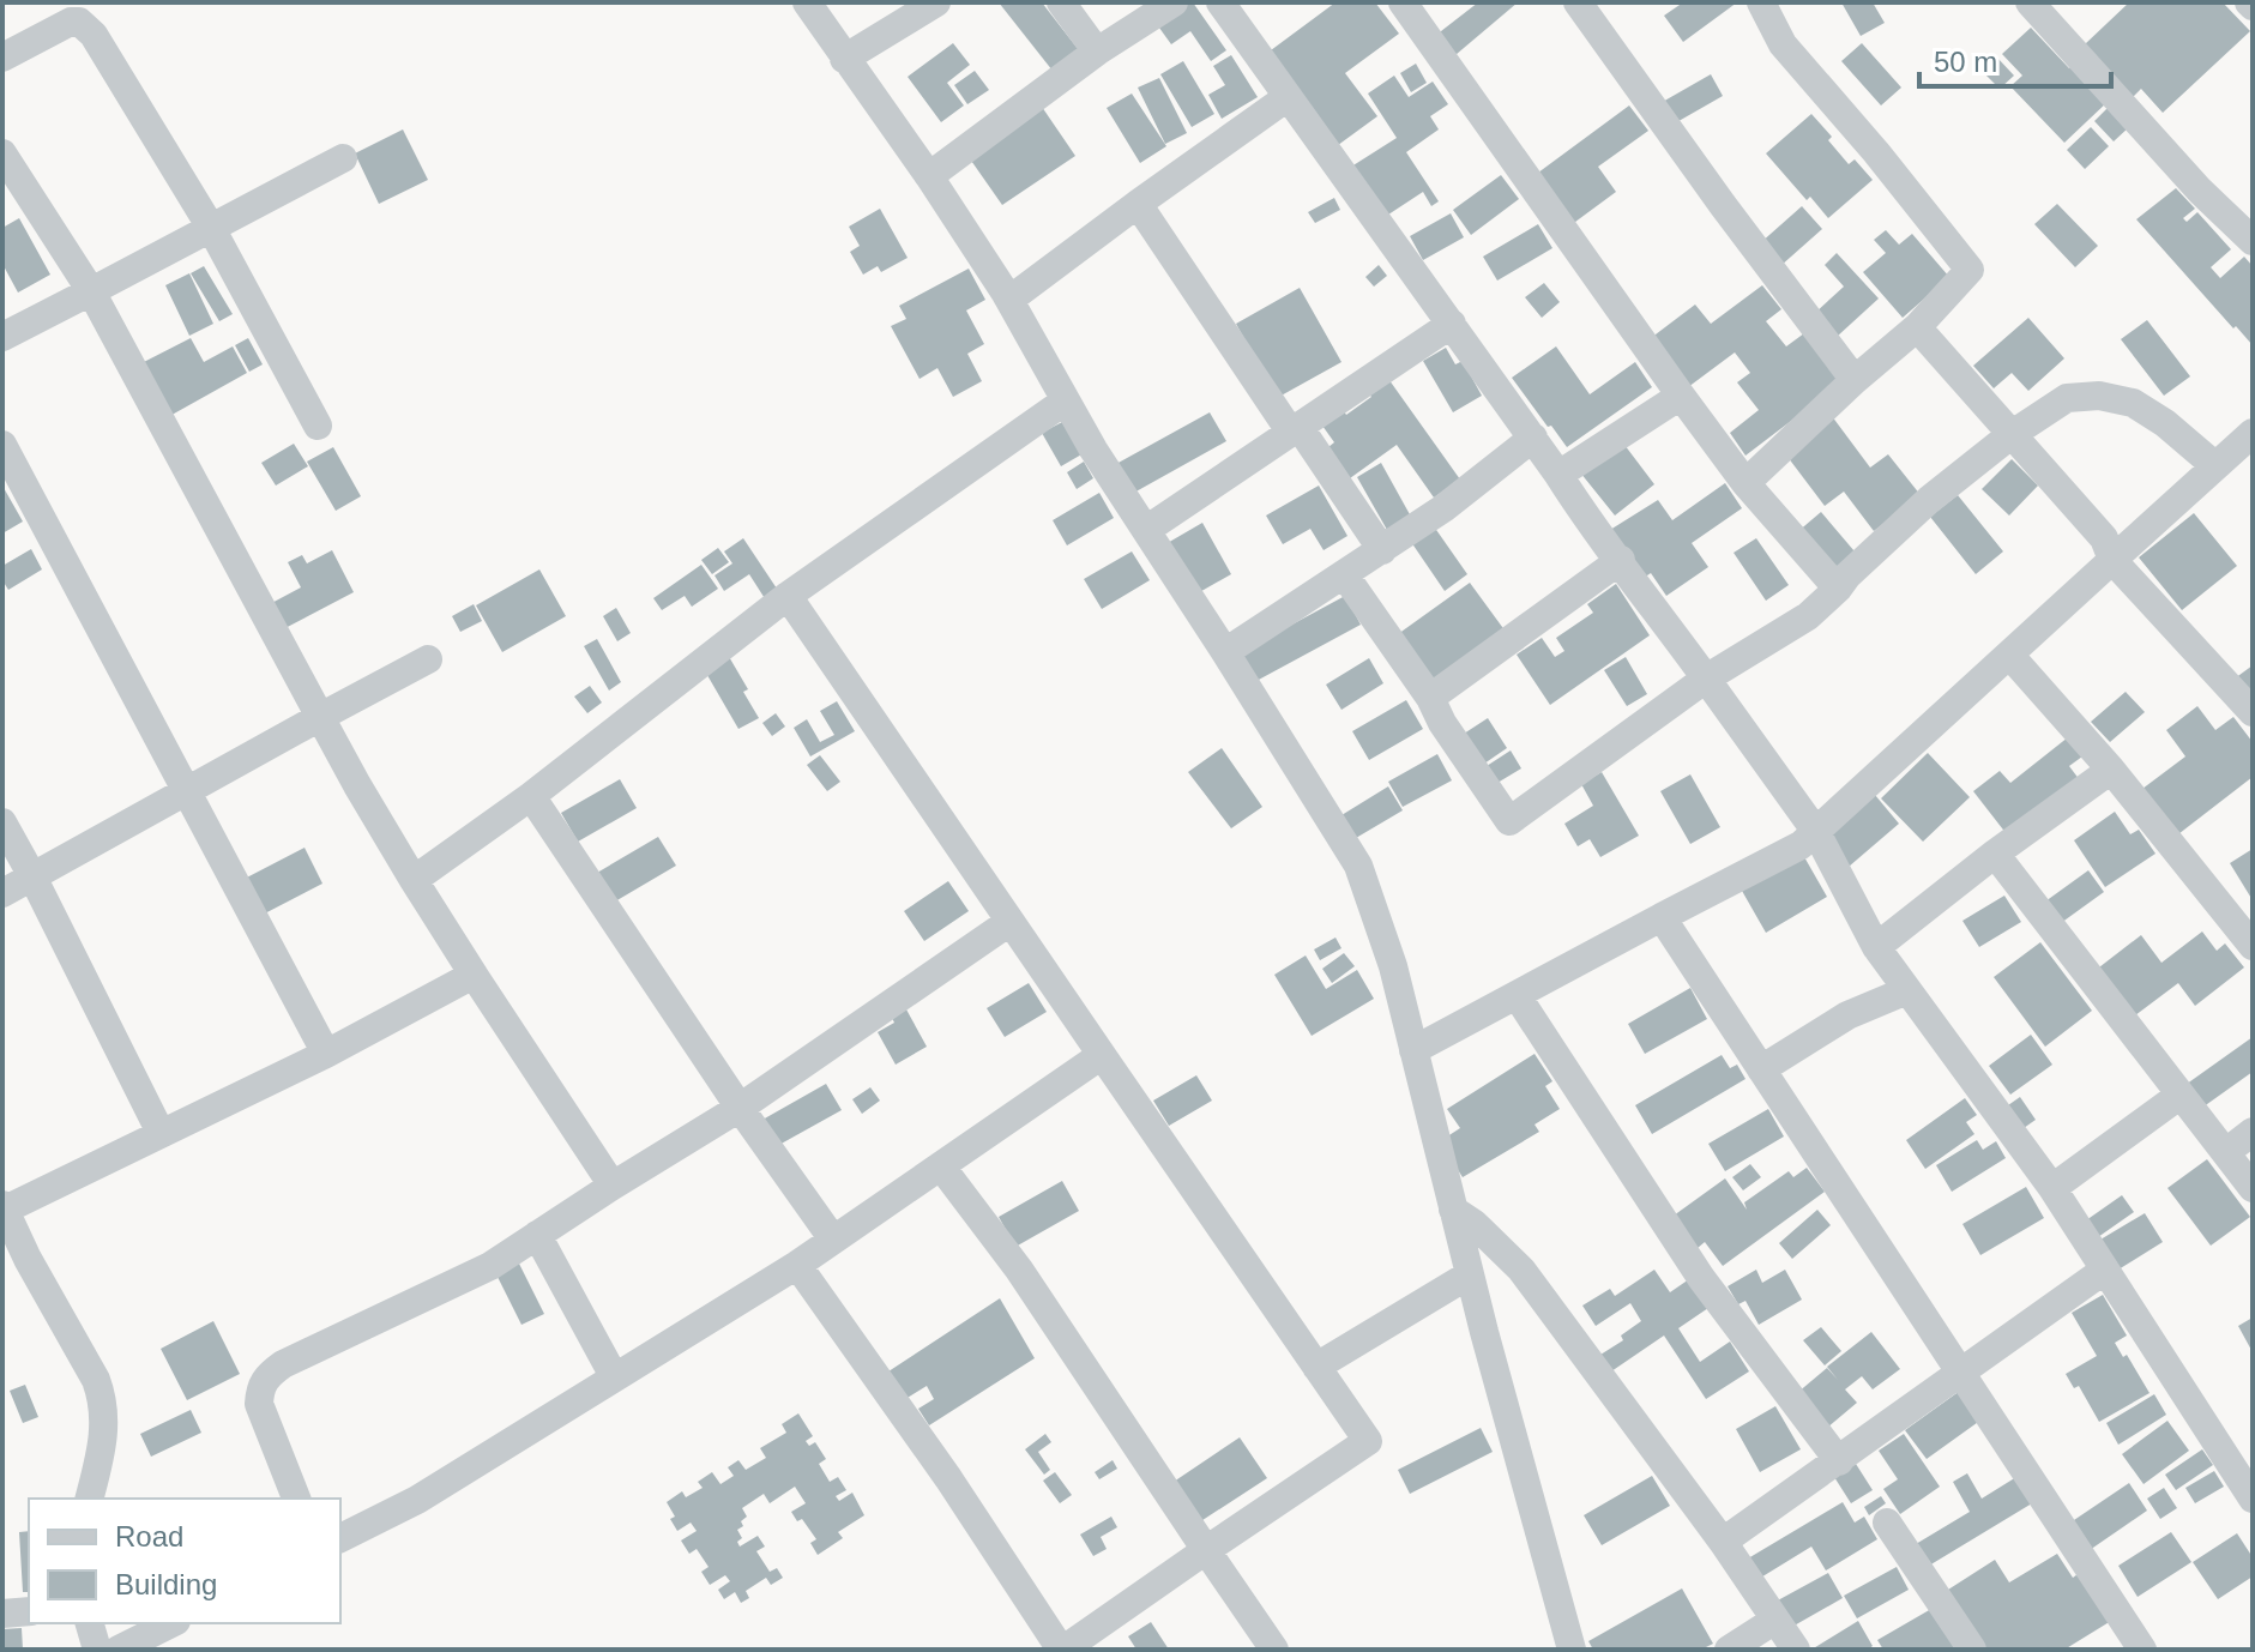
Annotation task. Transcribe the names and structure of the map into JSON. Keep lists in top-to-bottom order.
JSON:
{
  "legend": ["Road", "Building"],
  "scale_bar": "50 m"
}
